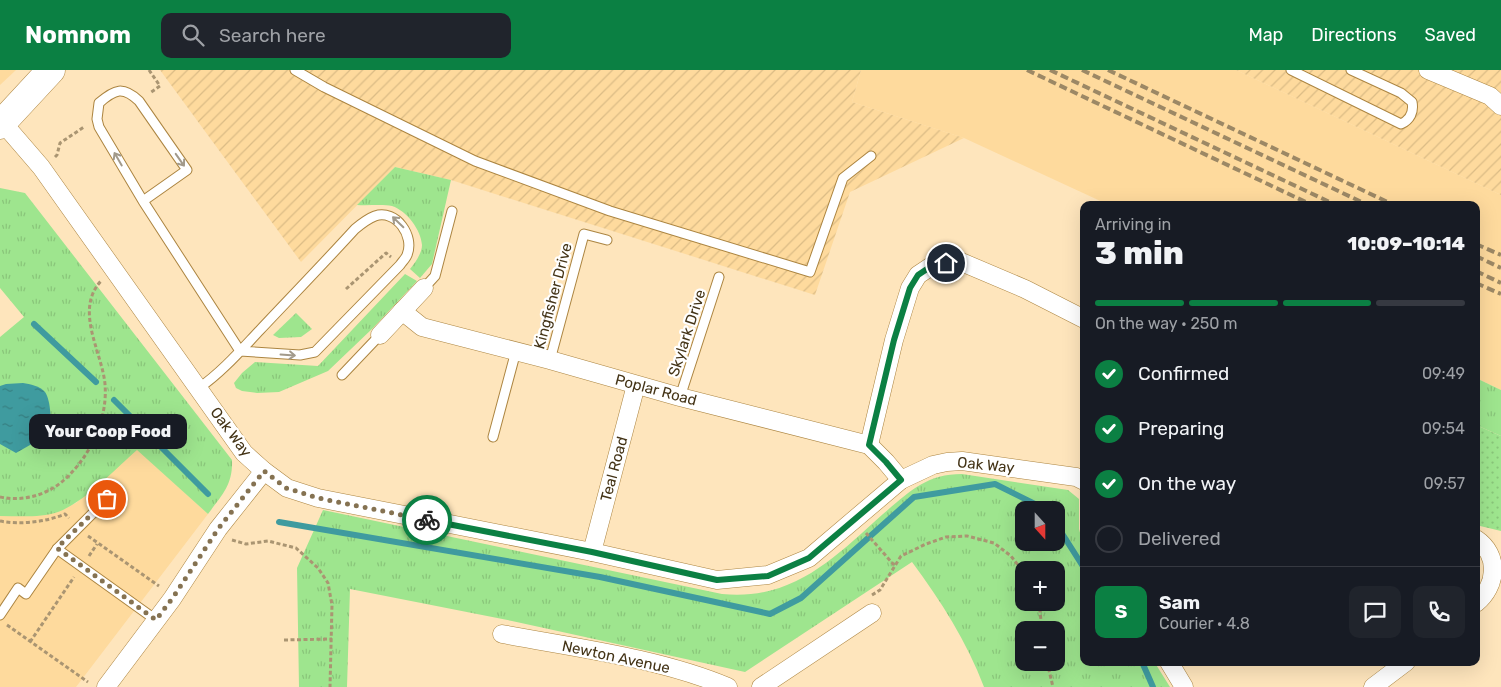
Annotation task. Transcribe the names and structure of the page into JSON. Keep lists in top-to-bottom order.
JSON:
{
  "streets": {
    "street": [
      "Poplar Road",
      "Oak Way",
      "Teal Road",
      "Newton Avenue"
    ],
    "lane": ["Kingfisher Drive", "Skylark Drive"]
  },
  "crossings": [
    ["Kingfisher Drive", "Poplar Road"],
    ["Skylark Drive", "Poplar Road"],
    ["Poplar Road", "Teal Road"],
    ["Oak Way", "Teal Road"]
  ],
  "places": ["Your Coop Food"],
  "north": "bottom",
  "page": {
    "header": "Nomnom",
    "search": "Search here",
    "nav": ["Map", "Directions", "Saved"],
    "heading": ["3 min", "Arriving in", "10:09–10:14"],
    "panel": ["Sam", "Courier · 4.8"],
    "bar": "On the way · 250 m",
    "list": [
      ["Confirmed", "09:49"],
      ["Preparing", "09:54"],
      ["On the way", "09:57"],
      "Delivered"
    ],
    "bubble": "Your Coop Food",
    "map_buttons": ["+", "−"],
    "round": "S"
  }
}
